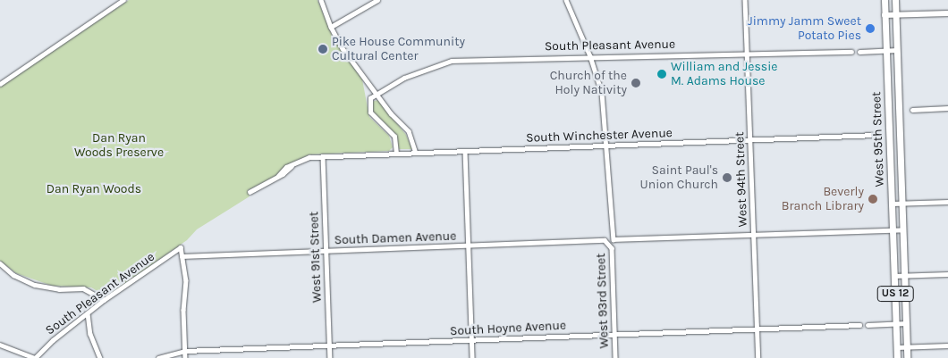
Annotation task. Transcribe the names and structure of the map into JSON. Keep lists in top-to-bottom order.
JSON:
{
  "streets": {
    "main road": ["West 95th Street", "US 12"],
    "street": [
      "South Pleasant Avenue",
      "South Winchester Avenue",
      "West 94th Street",
      "South Damen Avenue",
      "West 91st Street",
      "West 93rd Street",
      "South Hoyne Avenue"
    ]
  },
  "crossings": [
    ["South Pleasant Avenue", "West 94th Street"],
    ["South Pleasant Avenue", "South Damen Avenue"],
    ["South Pleasant Avenue", "West 93rd Street"],
    ["South Winchester Avenue", "West 94th Street"],
    ["South Winchester Avenue", "West 91st Street"],
    ["South Winchester Avenue", "West 93rd Street"],
    ["West 94th Street", "West 93rd Street"],
    ["West 94th Street", "South Hoyne Avenue"],
    ["South Damen Avenue", "West 91st Street"],
    ["South Damen Avenue", "West 93rd Street"],
    ["West 91st Street", "South Hoyne Avenue"],
    ["West 93rd Street", "South Hoyne Avenue"]
  ],
  "parks": ["Dan Ryan Woods Preserve", "Dan Ryan Woods"],
  "places": [
    "Jimmy Jamm Sweet Potato Pies",
    "Pike House Community Cultural Center",
    "William and Jessie M. Adams House",
    "Church of the Holy Nativity",
    "Saint Paul's Union Church",
    "Beverly Branch Library"
  ]
}
